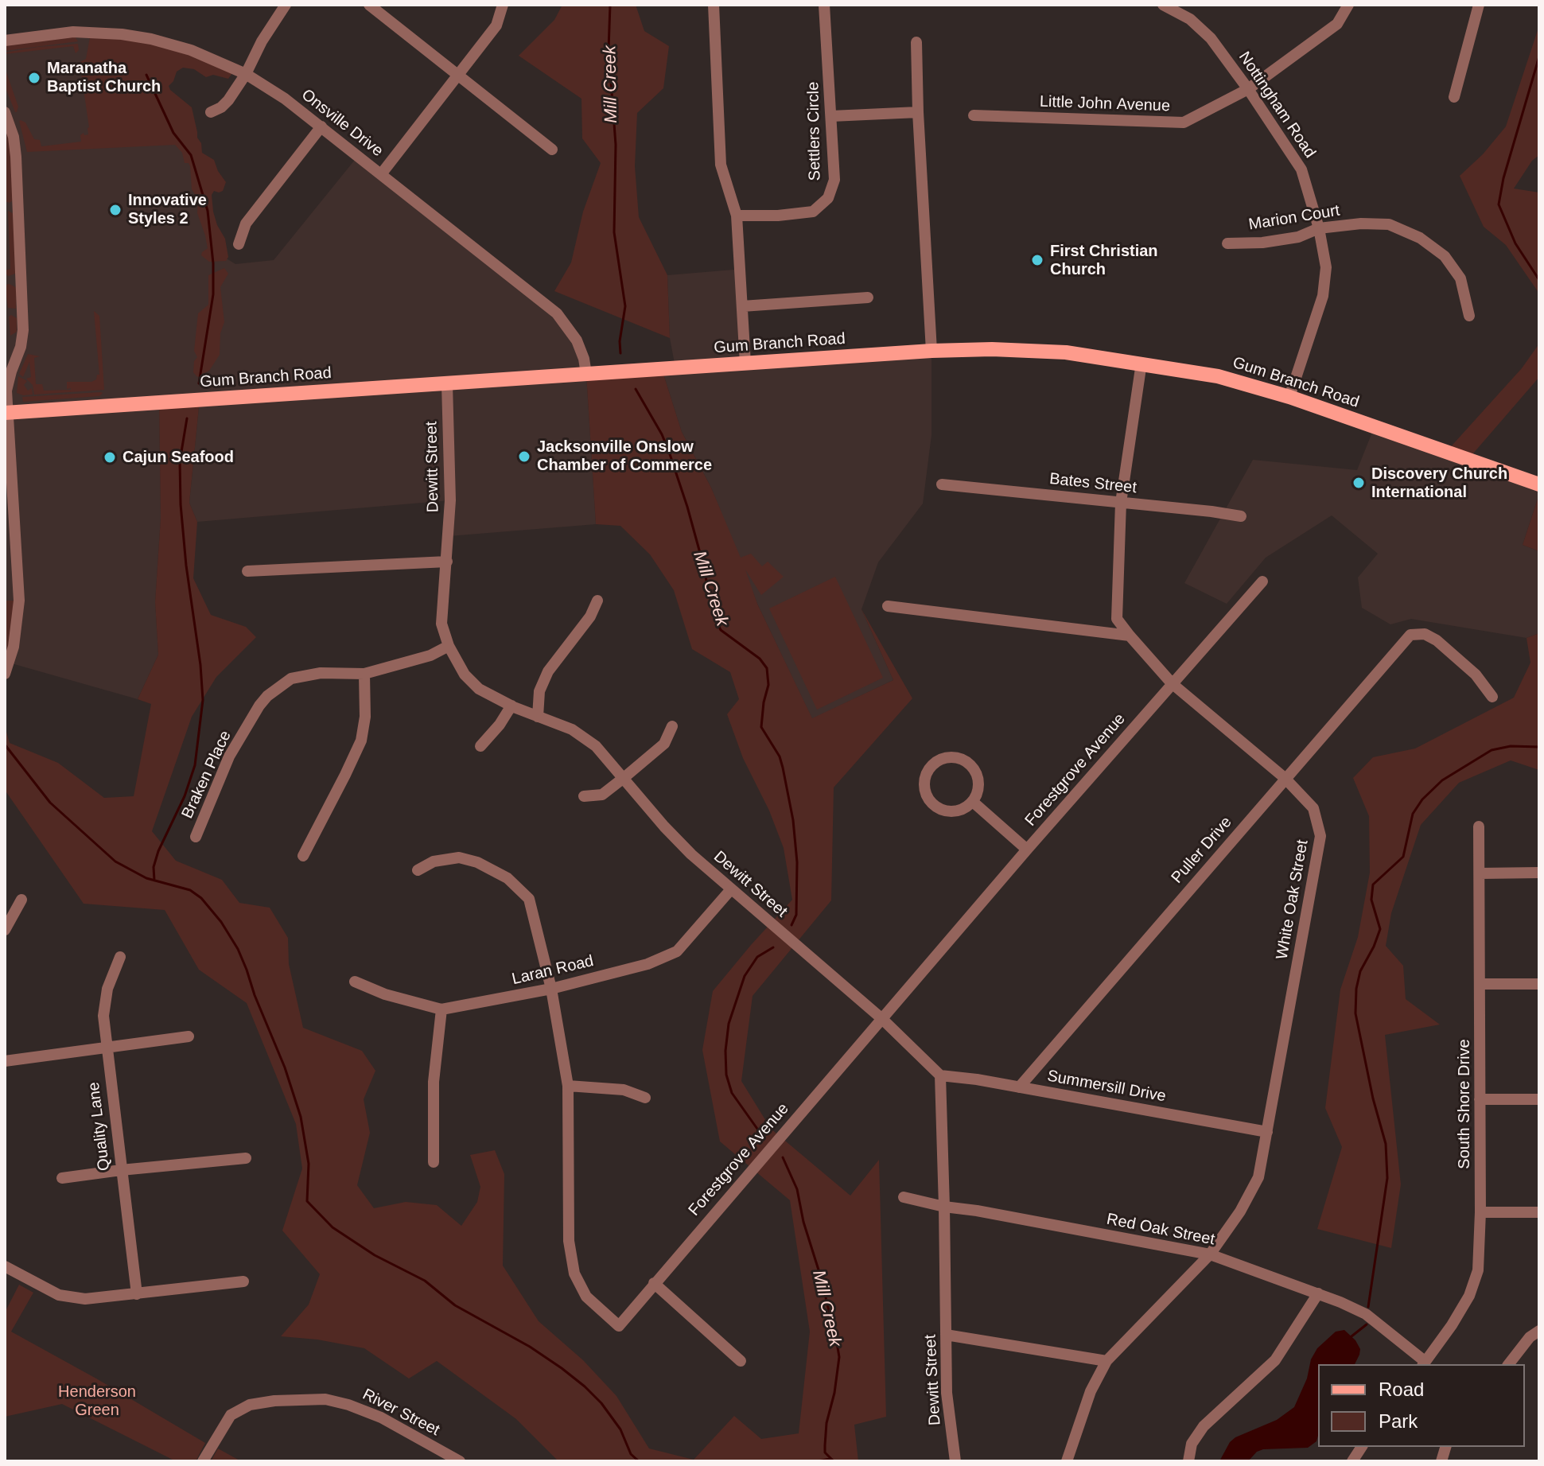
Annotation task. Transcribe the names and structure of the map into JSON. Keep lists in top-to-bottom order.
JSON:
{
  "streets": {
    "main road": ["Gum Branch Road"],
    "street": [
      "Little John Avenue",
      "Nottingham Road",
      "Onsville Drive",
      "Settlers Circle",
      "Marion Court",
      "Dewitt Street",
      "Bates Street",
      "Forestgrove Avenue",
      "Braken Place",
      "Puller Drive",
      "White Oak Street",
      "Laran Road",
      "Summersill Drive",
      "South Shore Drive",
      "Quality Lane",
      "Red Oak Street",
      "River Street"
    ]
  },
  "crossings": [
    ["Little John Avenue", "Nottingham Road"],
    ["Nottingham Road", "Marion Court"],
    ["Nottingham Road", "Gum Branch Road"],
    ["Onsville Drive", "Gum Branch Road"],
    ["Gum Branch Road", "Dewitt Street"],
    ["Gum Branch Road", "White Oak Street"],
    ["Dewitt Street", "Forestgrove Avenue"],
    ["Dewitt Street", "Braken Place"],
    ["Dewitt Street", "Laran Road"],
    ["Dewitt Street", "Summersill Drive"],
    ["Dewitt Street", "Red Oak Street"],
    ["Bates Street", "White Oak Street"],
    ["Forestgrove Avenue", "White Oak Street"],
    ["Forestgrove Avenue", "Laran Road"],
    ["Puller Drive", "White Oak Street"],
    ["Puller Drive", "Summersill Drive"],
    ["White Oak Street", "Summersill Drive"],
    ["White Oak Street", "Red Oak Street"],
    ["South Shore Drive", "Red Oak Street"]
  ],
  "water": ["Mill Creek"],
  "parks": ["Henderson Green"],
  "places": [
    "Maranatha Baptist Church",
    "Innovative Styles 2",
    "First Christian Church",
    "Jacksonville Onslow Chamber of Commerce",
    "Cajun Seafood",
    "Discovery Church International"
  ],
  "legend": ["Road", "Park"]
}
